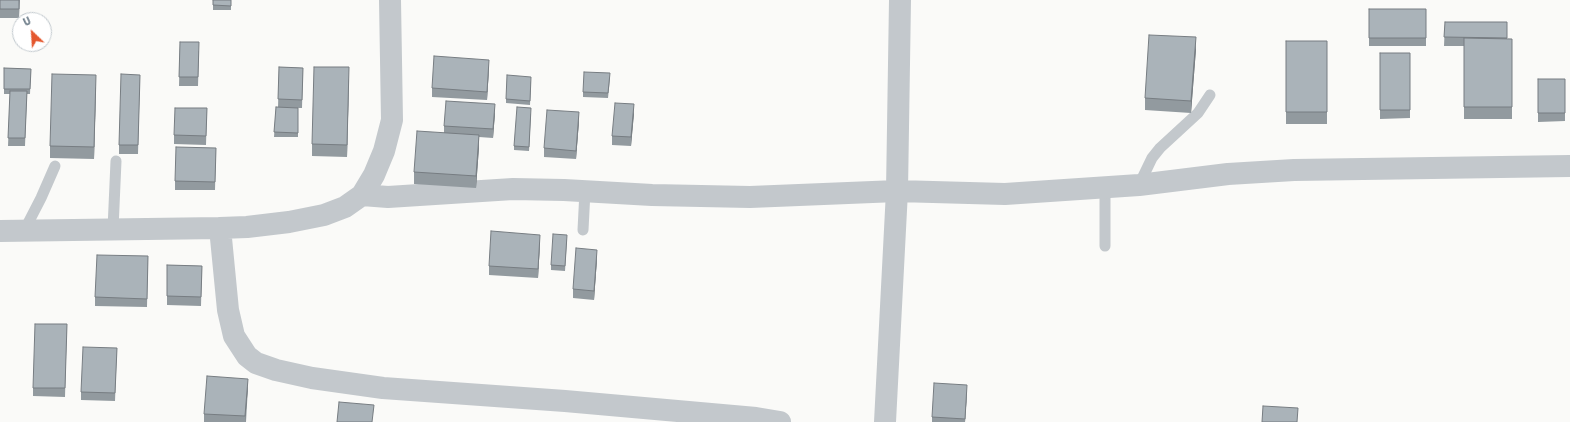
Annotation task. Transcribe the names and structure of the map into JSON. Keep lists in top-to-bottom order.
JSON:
{
  "north": "top left"
}
